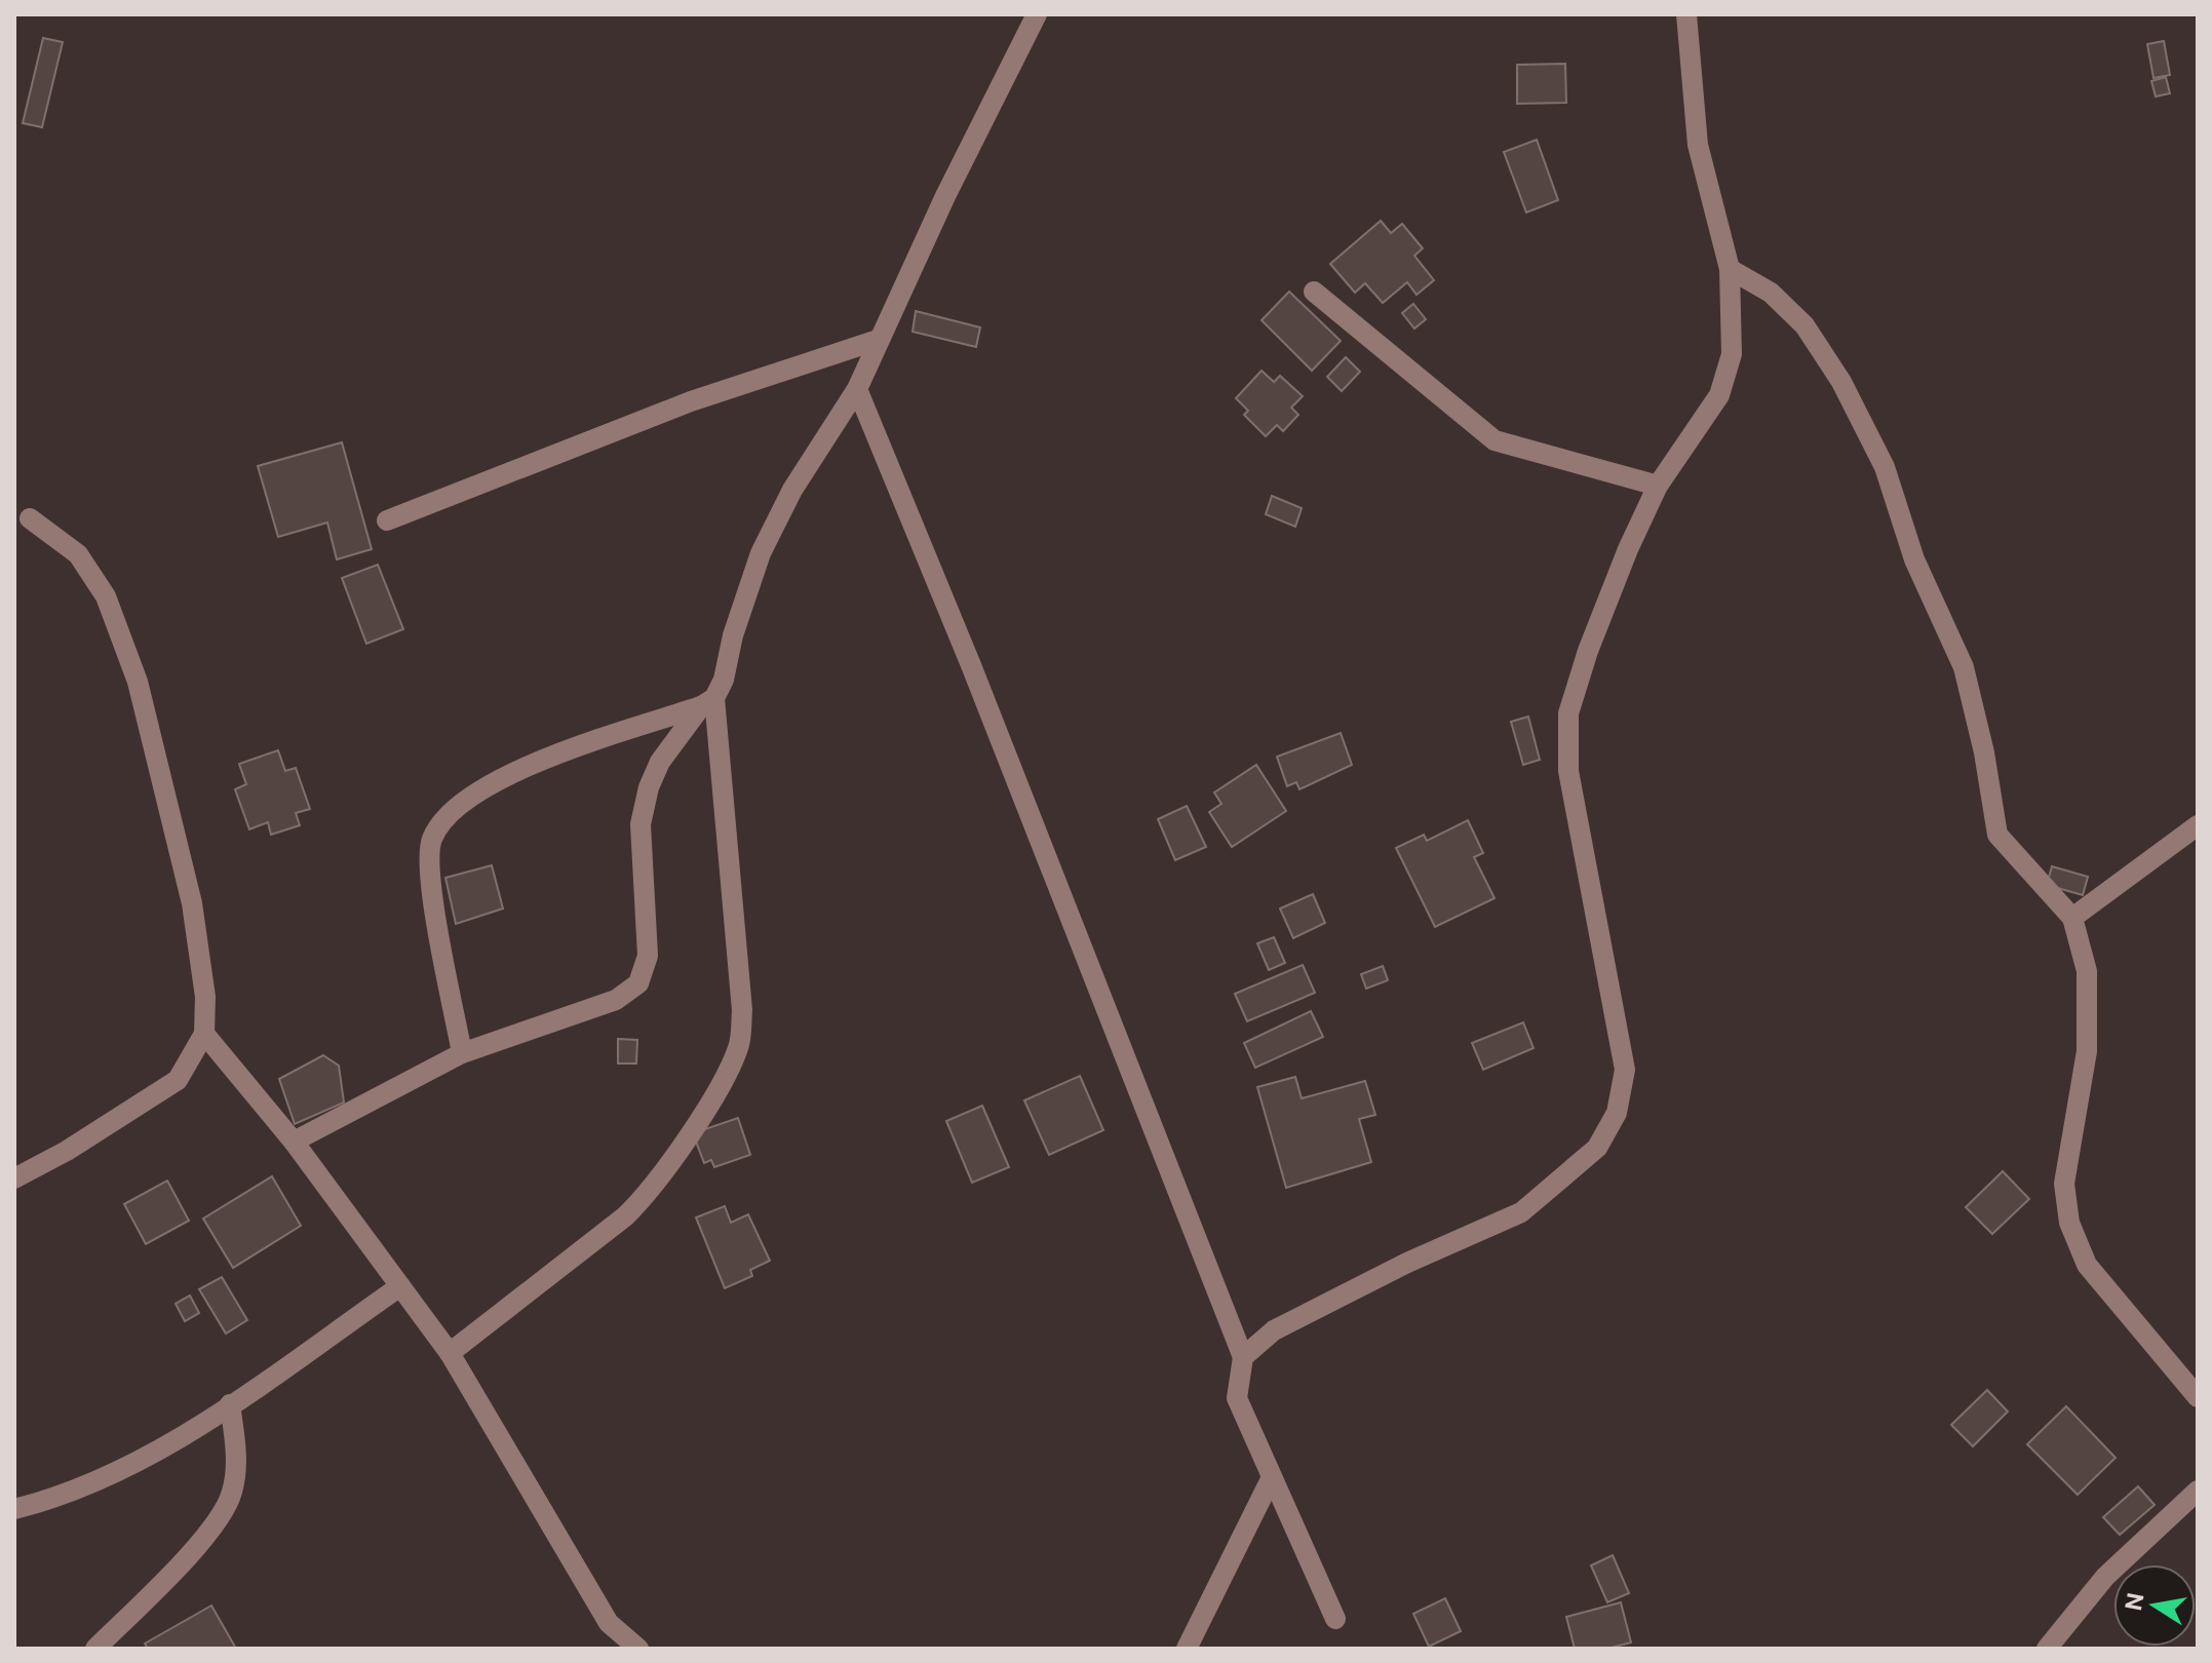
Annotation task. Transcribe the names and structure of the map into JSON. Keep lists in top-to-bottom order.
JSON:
{
  "north": "left"
}
